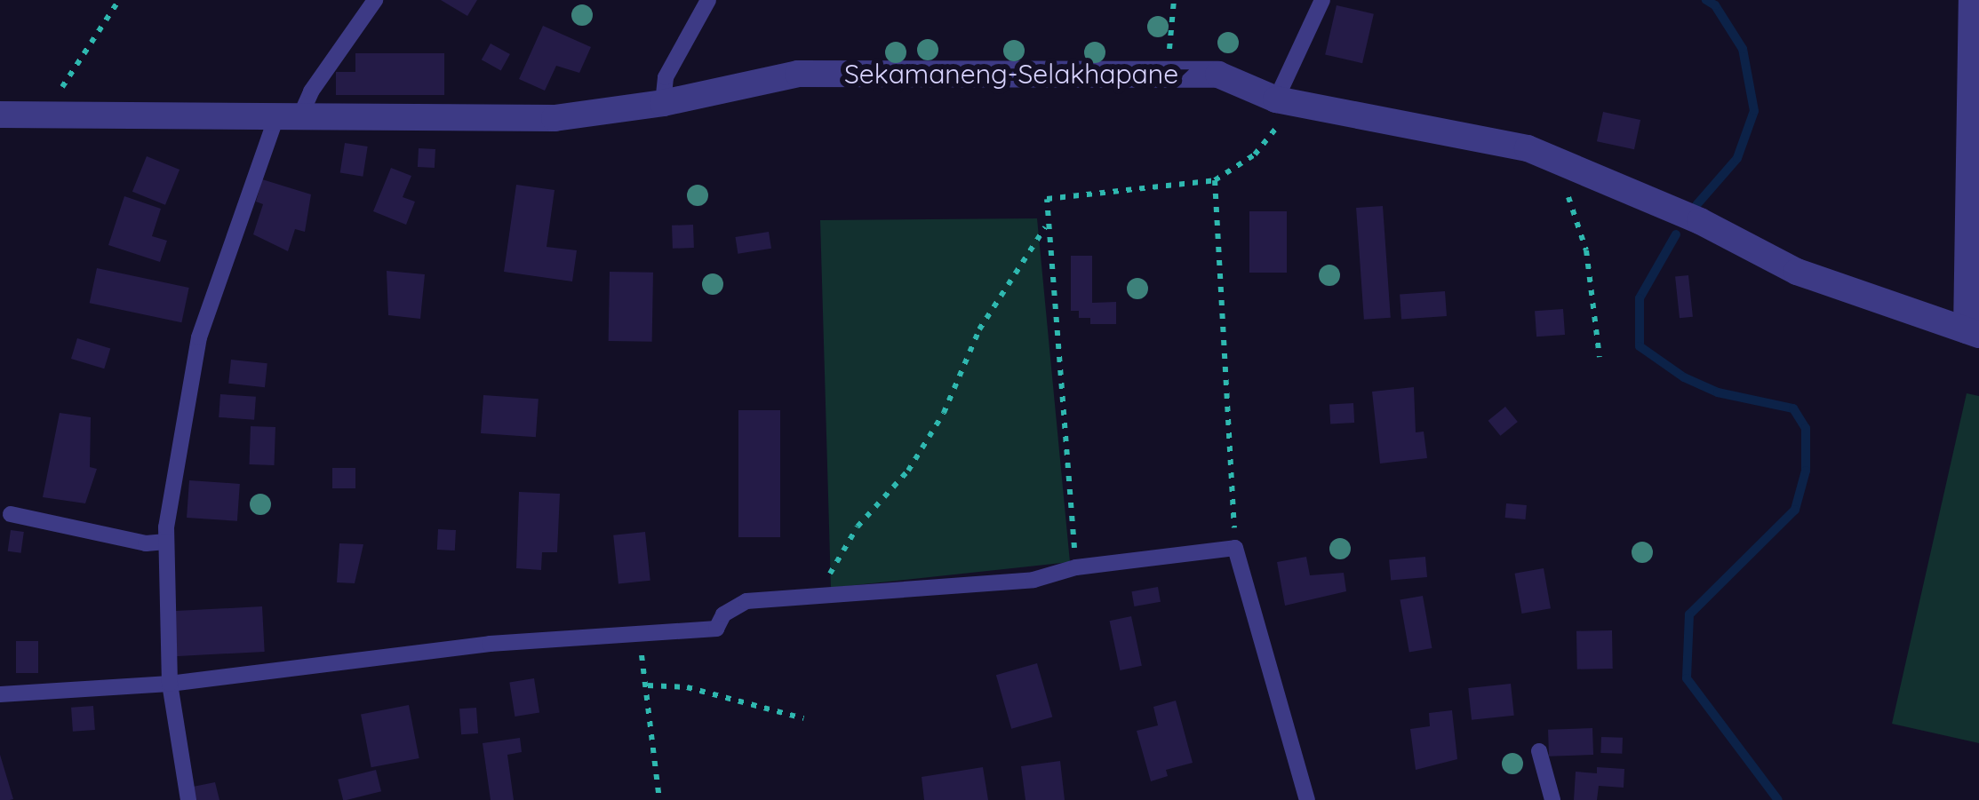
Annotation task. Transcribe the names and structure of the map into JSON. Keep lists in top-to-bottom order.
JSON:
{
  "streets": {
    "street": ["Sekamaneng-Selakhapane"]
  }
}
